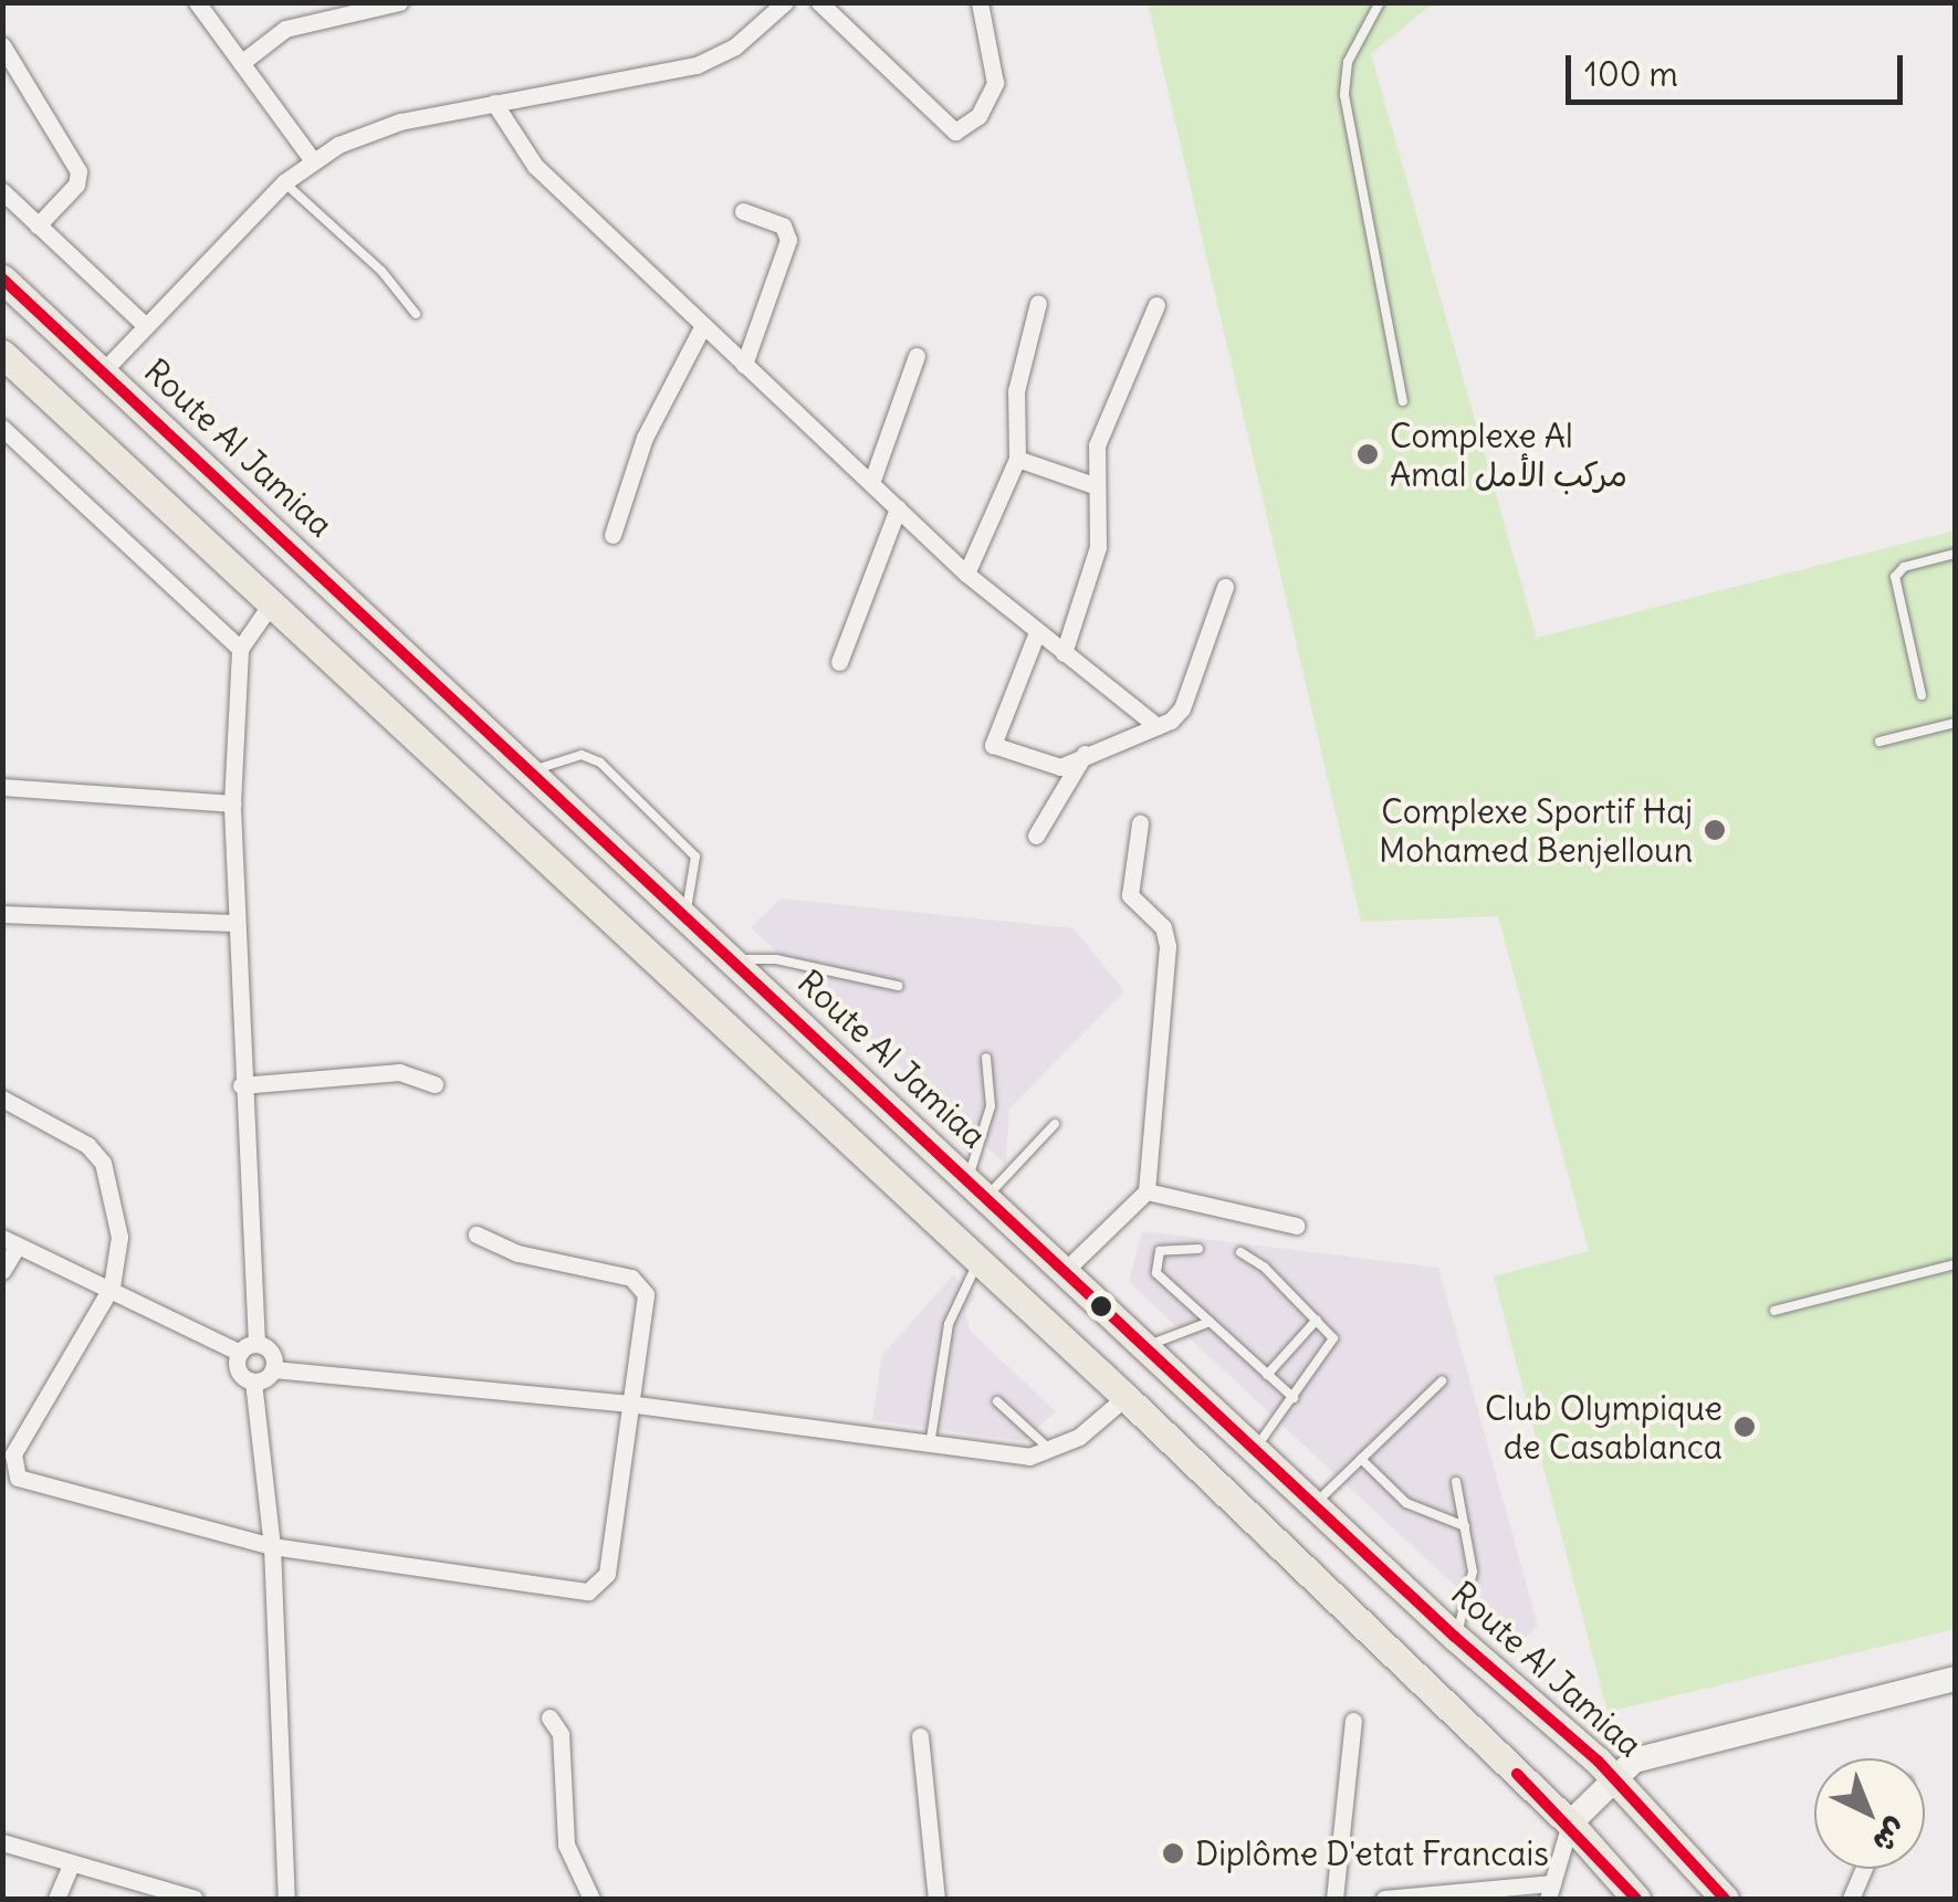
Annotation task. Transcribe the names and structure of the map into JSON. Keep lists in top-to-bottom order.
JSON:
{
  "streets": {
    "main road": ["Route Al Jamiaa"]
  },
  "places": [
    "Complexe Al Amal مركب الأمل",
    "Complexe Sportif Haj Mohamed Benjelloun",
    "Club Olympique de Casablanca",
    "Diplôme D'etat Francais"
  ],
  "scale_bar": "100 m",
  "north": "bottom right"
}
